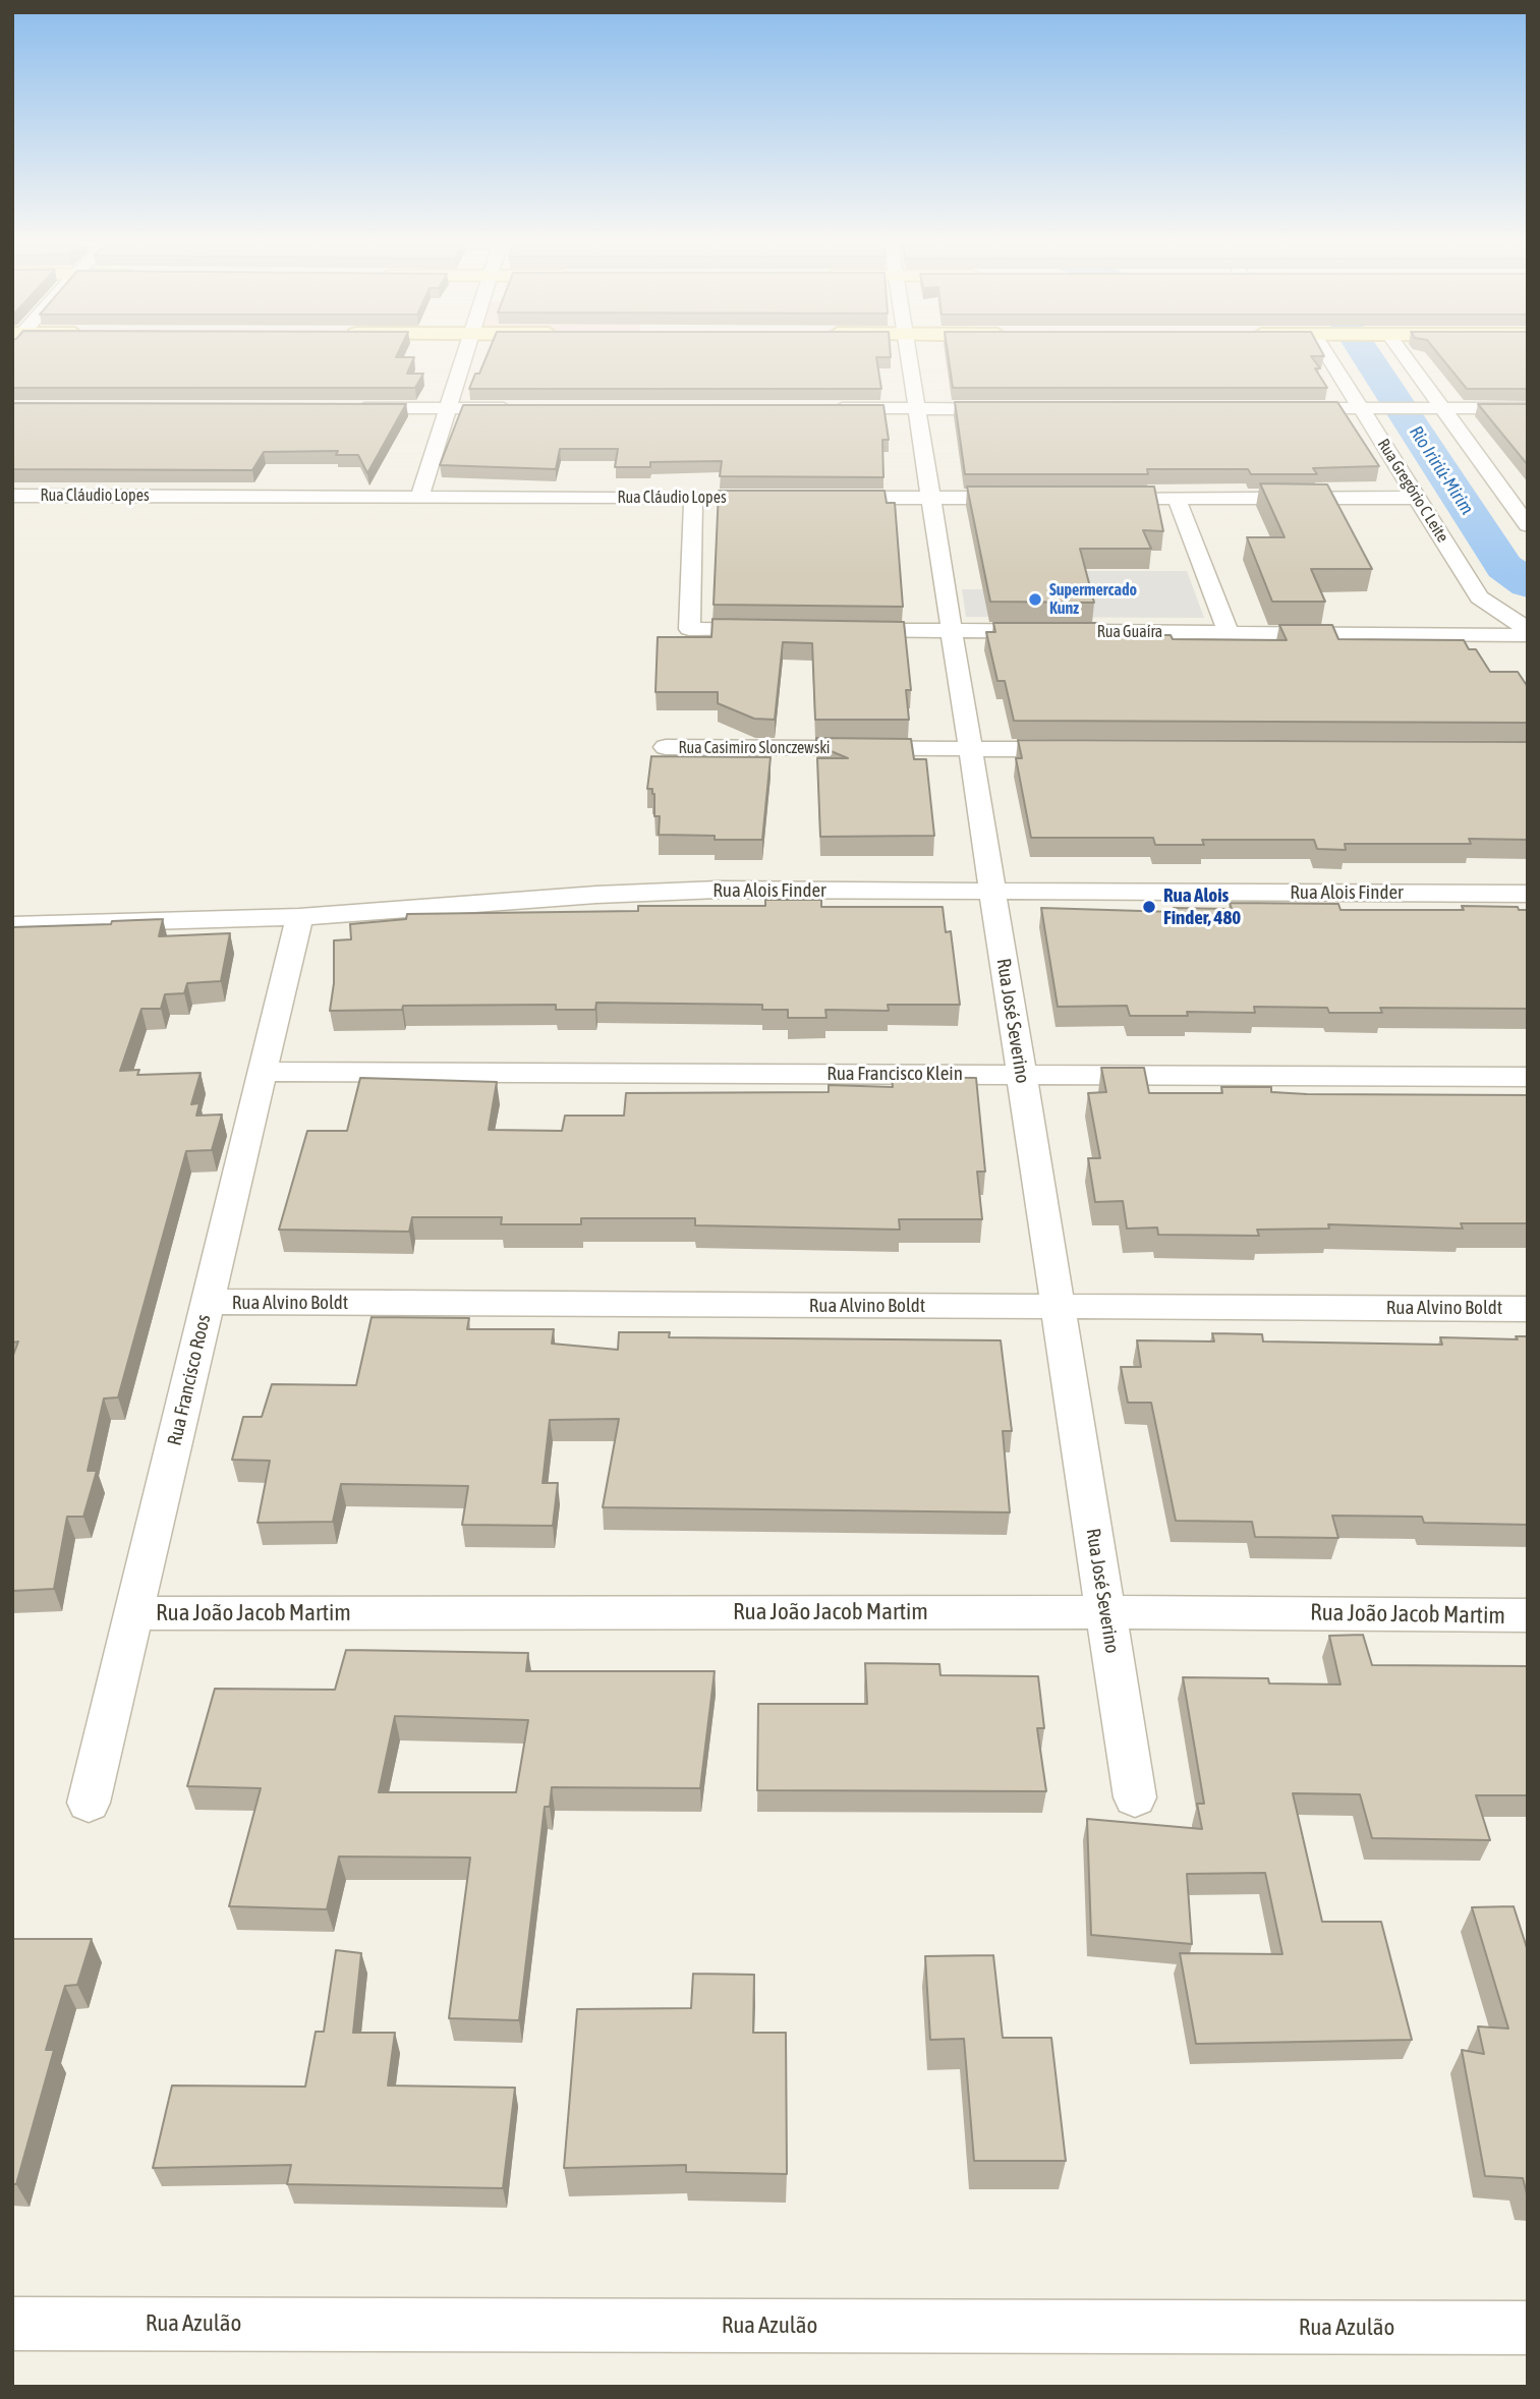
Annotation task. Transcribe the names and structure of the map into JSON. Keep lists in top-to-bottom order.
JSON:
{
  "streets": {
    "street": [
      "Rua Gregório C Leite",
      "Rua Cláudio Lopes",
      "Rua Guaíra",
      "Rua Casimiro Slonczewski",
      "Rua Alois Finder",
      "Rua José Severino",
      "Rua Francisco Klein",
      "Rua Alvino Boldt",
      "Rua Francisco Roos",
      "Rua João Jacob Martim",
      "Rua Azulão"
    ]
  },
  "crossings": [
    ["Rua Guaíra", "Rua José Severino"],
    ["Rua Casimiro Slonczewski", "Rua José Severino"],
    ["Rua Alois Finder", "Rua José Severino"],
    ["Rua Alois Finder", "Rua Francisco Roos"],
    ["Rua José Severino", "Rua Francisco Klein"],
    ["Rua José Severino", "Rua Alvino Boldt"],
    ["Rua José Severino", "Rua João Jacob Martim"],
    ["Rua Francisco Klein", "Rua Francisco Roos"],
    ["Rua Alvino Boldt", "Rua Francisco Roos"],
    ["Rua Francisco Roos", "Rua João Jacob Martim"]
  ],
  "water": ["Rio Iririú-Mirim"],
  "places": ["Supermercado Kunz", "Rua Alois Finder, 480"]
}
